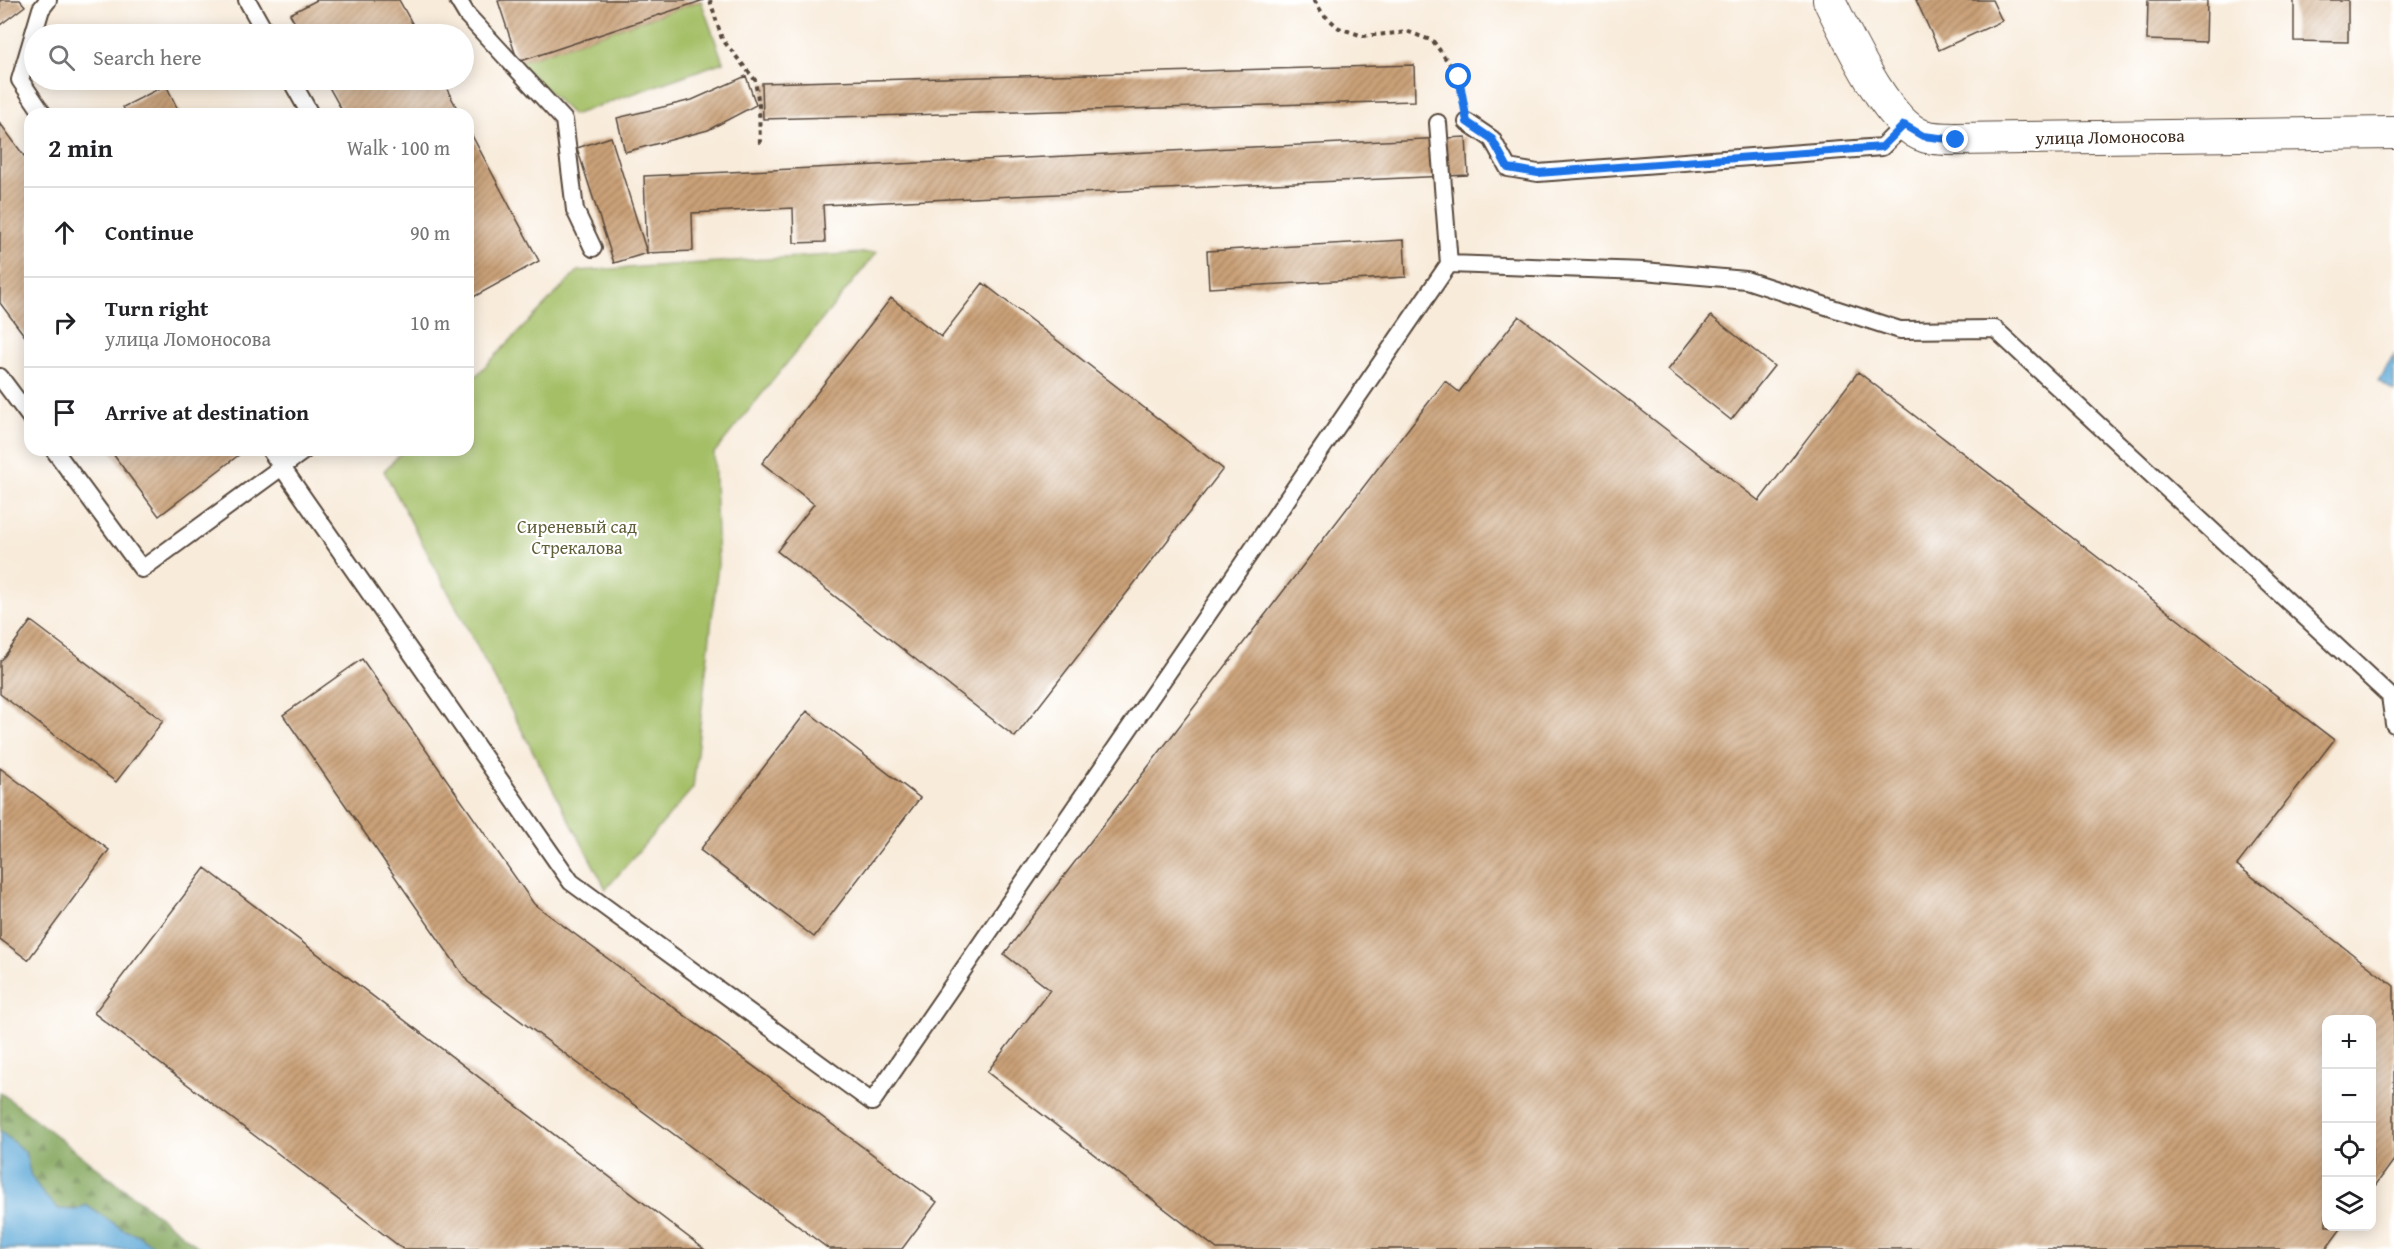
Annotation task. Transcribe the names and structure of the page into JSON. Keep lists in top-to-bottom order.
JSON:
{
  "streets": {
    "street": ["улица Ломоносова"]
  },
  "parks": ["Сиреневый сад Стрекалова"],
  "page": {
    "search": "Search here",
    "heading": ["2 min", "Walk · 100 m"],
    "list": [
      ["Continue", "90 m"],
      ["Turn right", "улица Ломоносова", "10 m"],
      "Arrive at destination"
    ],
    "map_buttons": ["+", "−"]
  }
}
